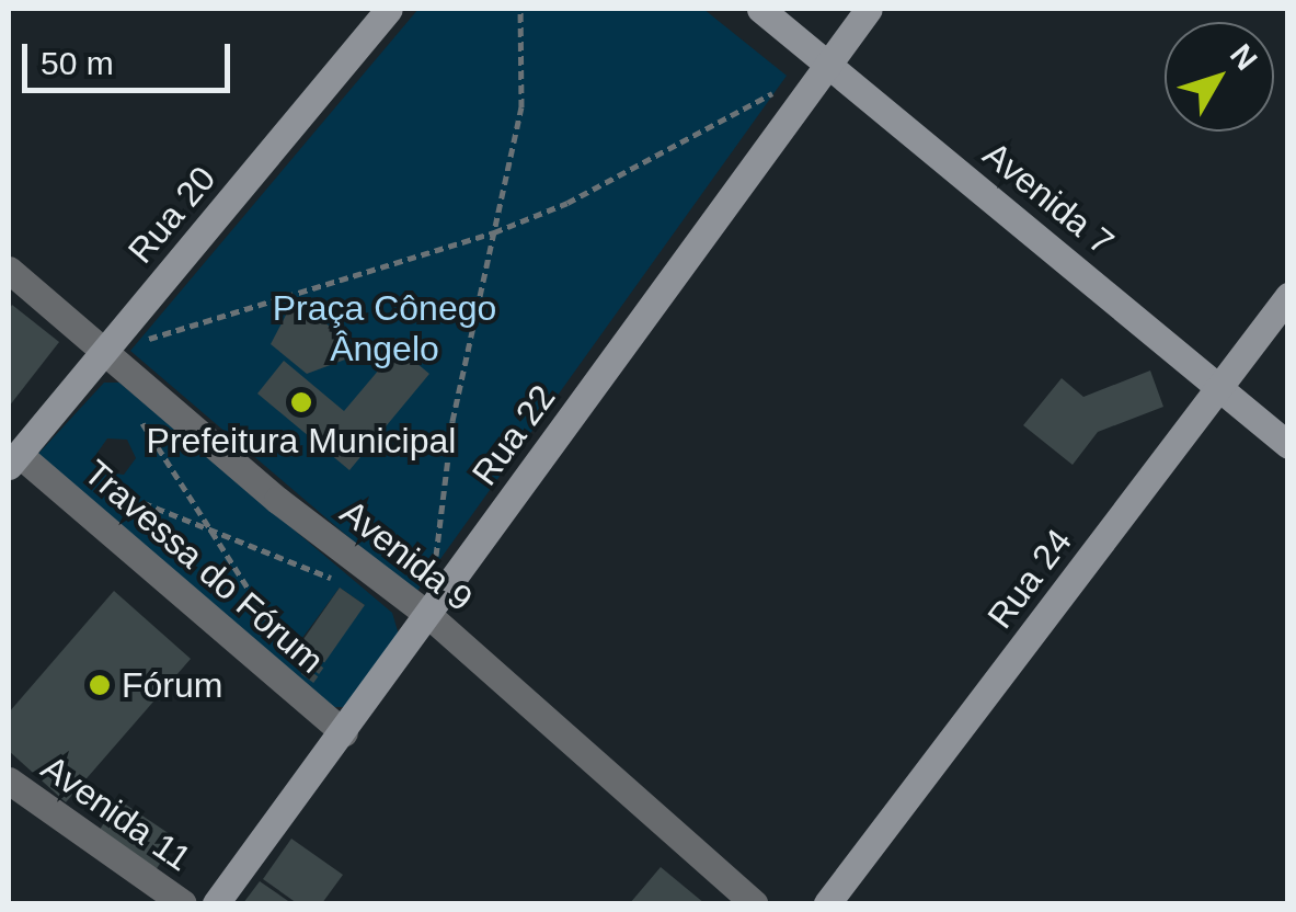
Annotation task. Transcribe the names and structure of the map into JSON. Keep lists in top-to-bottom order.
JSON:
{
  "streets": {
    "street": [
      "Avenida 7",
      "Rua 20",
      "Rua 22",
      "Avenida 9",
      "Travessa do Fórum",
      "Rua 24",
      "Avenida 11"
    ]
  },
  "crossings": [
    ["Avenida 7", "Rua 22"],
    ["Avenida 7", "Rua 24"],
    ["Rua 20", "Avenida 9"],
    ["Rua 20", "Travessa do Fórum"],
    ["Rua 22", "Avenida 9"],
    ["Rua 22", "Travessa do Fórum"]
  ],
  "parks": ["Praça Cônego Ângelo"],
  "places": ["Prefeitura Municipal", "Fórum"],
  "scale_bar": "50 m",
  "north": "top right"
}
